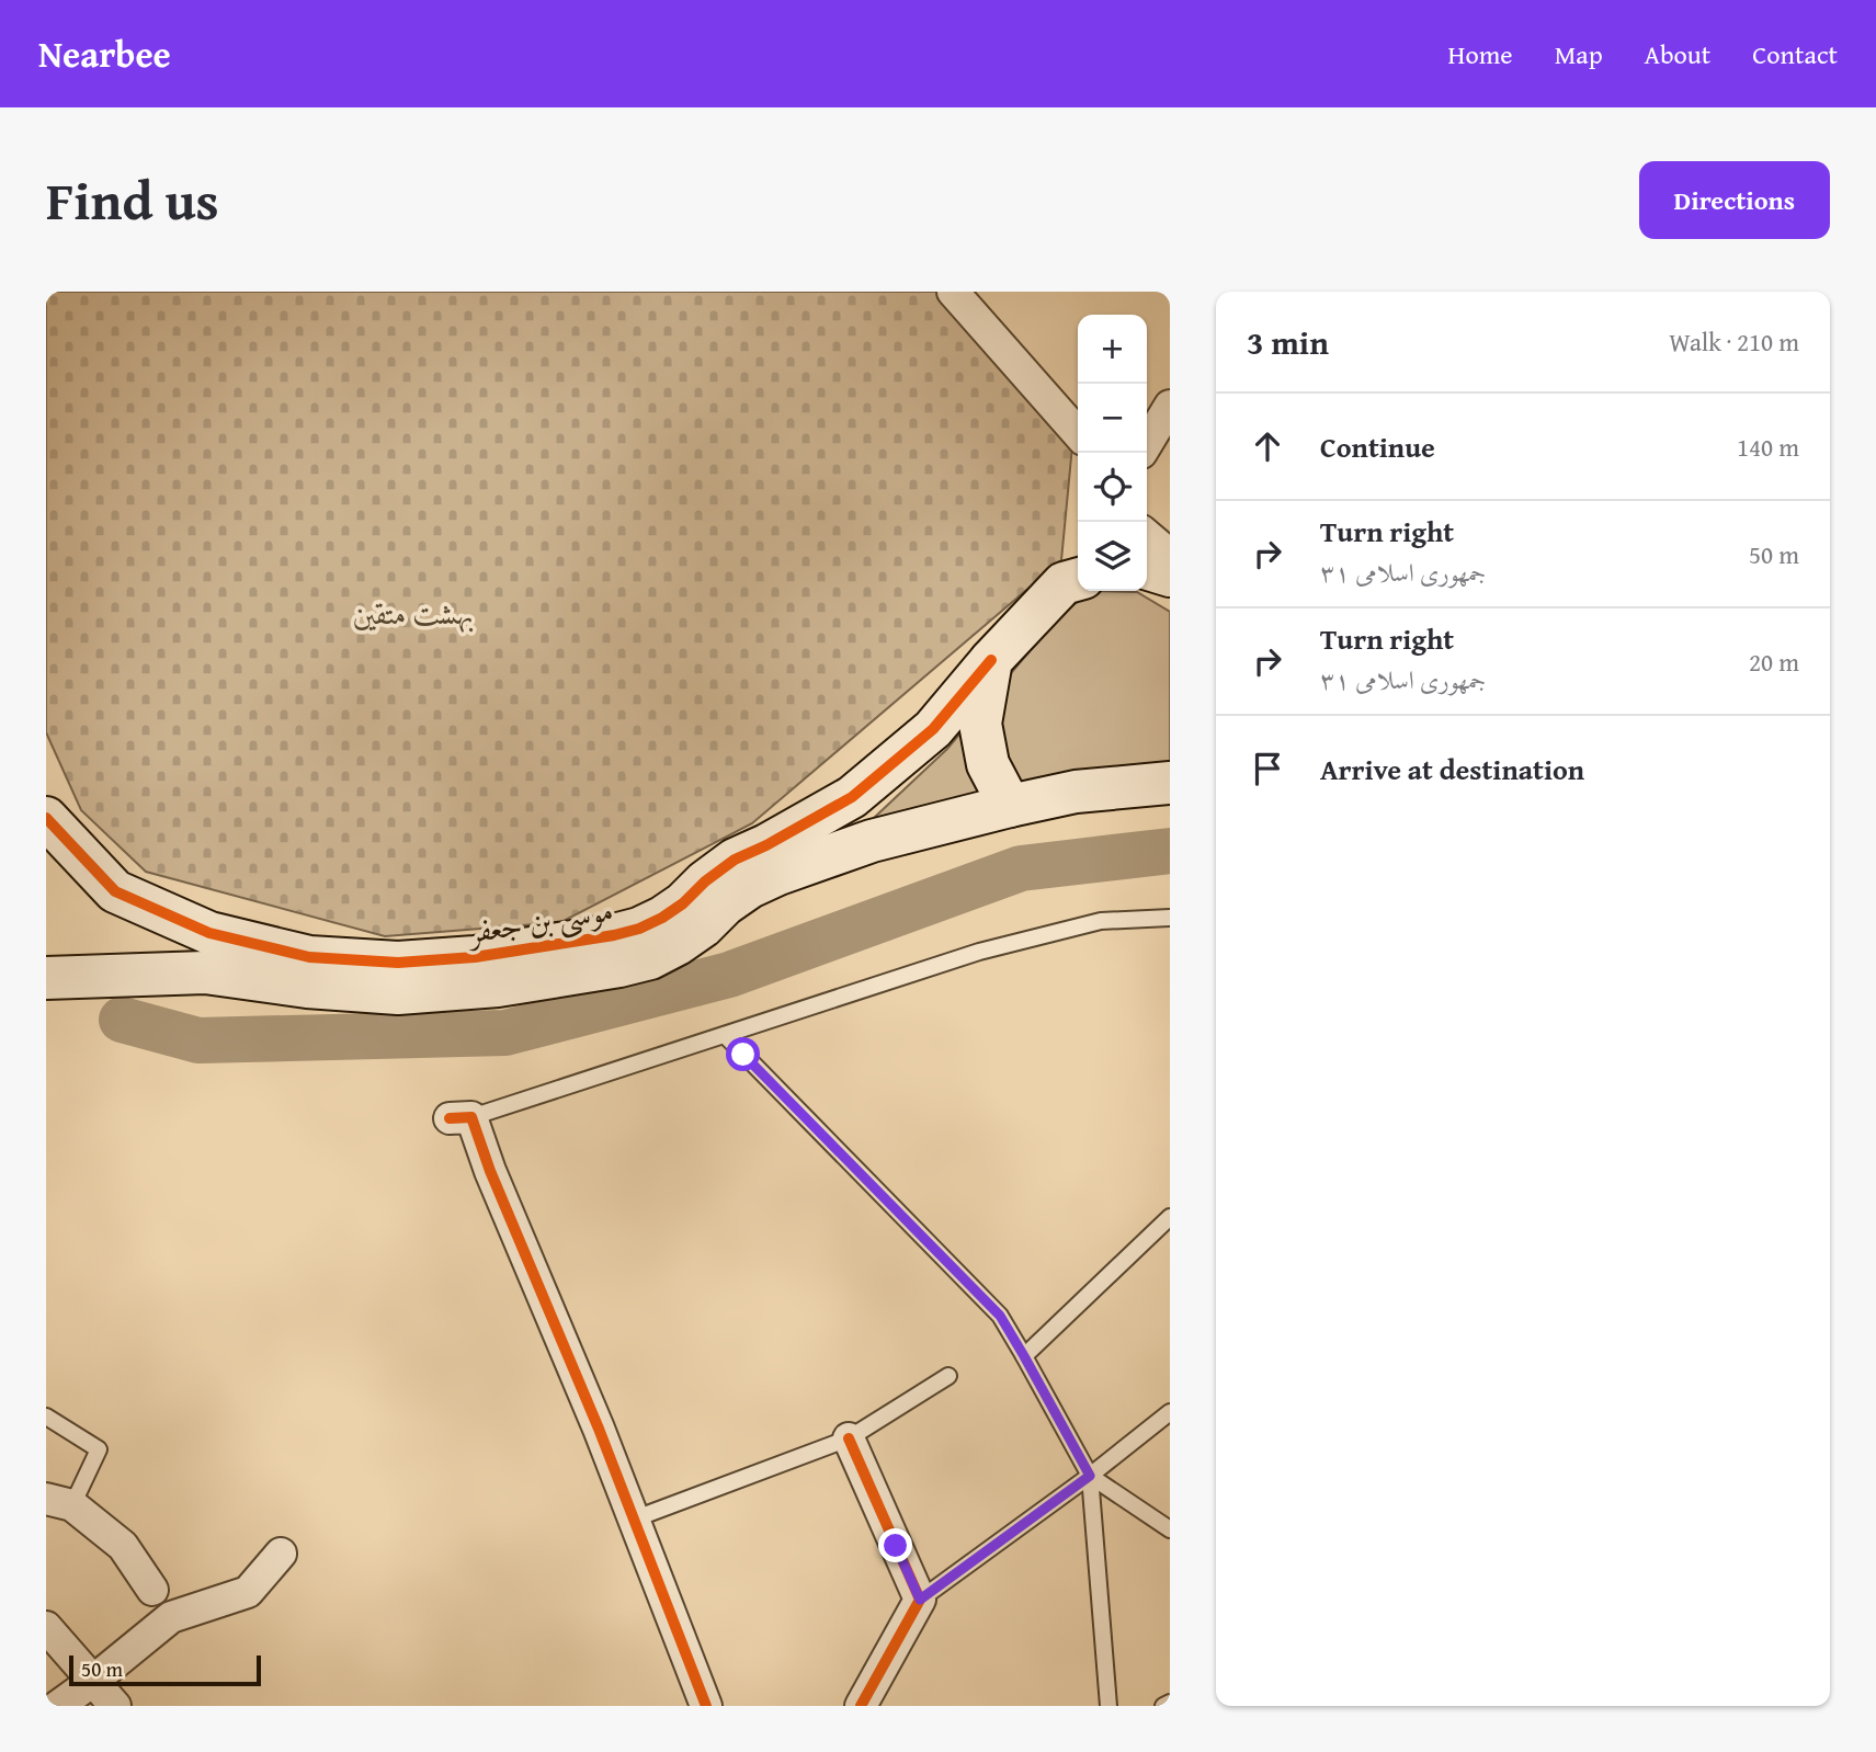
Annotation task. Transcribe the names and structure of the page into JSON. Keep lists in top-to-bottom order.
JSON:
{
  "streets": {
    "street": ["موسی بن جعفر"]
  },
  "parks": ["بهشت متقین"],
  "scale_bar": "50 m",
  "page": {
    "header": "Nearbee",
    "nav": [
      "Home",
      "Map",
      "About",
      "Contact"
    ],
    "title": "Find us",
    "buttons": "Directions",
    "heading": ["3 min", "Walk · 210 m"],
    "map_buttons": ["+", "−"],
    "list": [
      ["Continue", "140 m"],
      ["Turn right", "جمهوری اسلامی ۳۱", "50 m"],
      ["Turn right", "جمهوری اسلامی ۳۱", "20 m"],
      "Arrive at destination"
    ],
    "scale": "50 m"
  }
}
